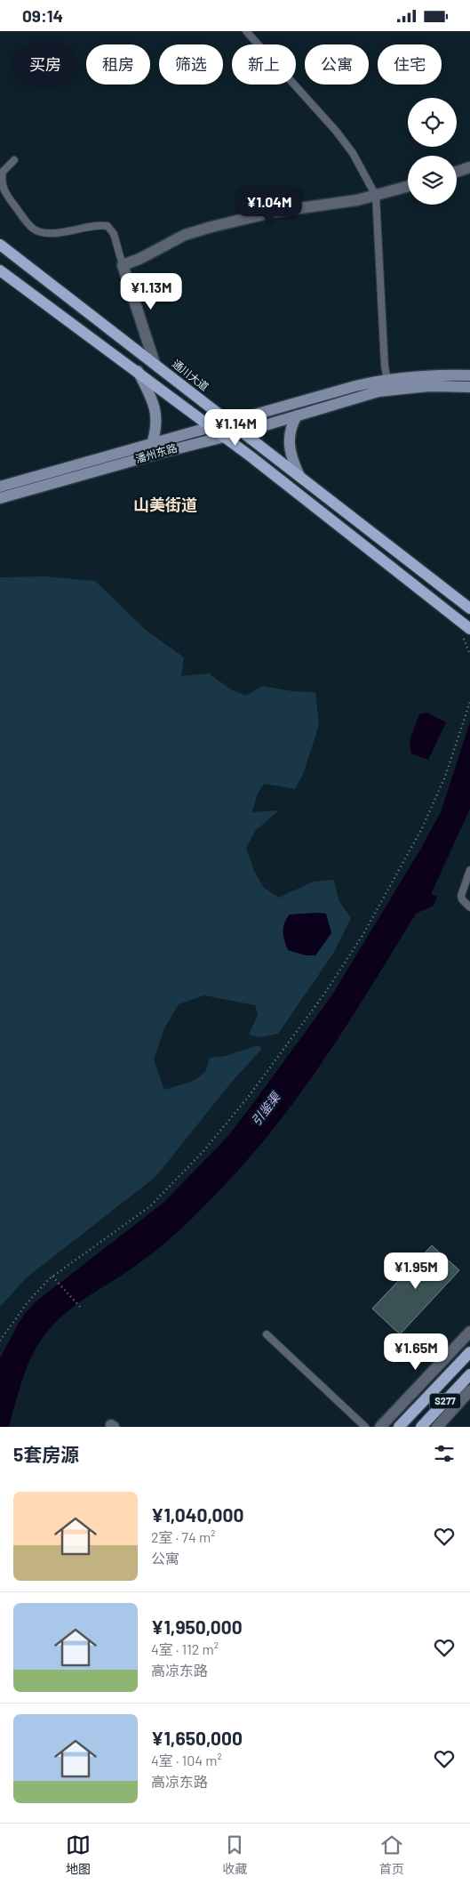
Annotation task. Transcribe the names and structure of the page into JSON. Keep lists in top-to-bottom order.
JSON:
{
  "streets": {
    "main road": ["通川大道", "潘州东路", "S277"]
  },
  "crossings": [
    ["通川大道", "潘州东路"]
  ],
  "districts": ["山美街道"],
  "water": ["引鉴渠"],
  "page": {
    "status": "09:14",
    "chip": [
      "买房",
      "租房",
      "筛选",
      "新上",
      "公寓",
      "住宅"
    ],
    "price": [
      "¥1.04M",
      "¥1.13M",
      "¥1.14M",
      "¥1.95M",
      "¥1.65M"
    ],
    "heading": "5套房源",
    "list": [
      {
        "name": "¥1,040,000",
        "note": "2室 · 74 m² · 公寓"
      },
      {
        "name": "¥1,950,000",
        "note": "4室 · 112 m² · 高凉东路"
      },
      {
        "name": "¥1,650,000",
        "note": "4室 · 104 m² · 高凉东路"
      }
    ],
    "tabs": ["地图", "收藏", "首页"]
  }
}
